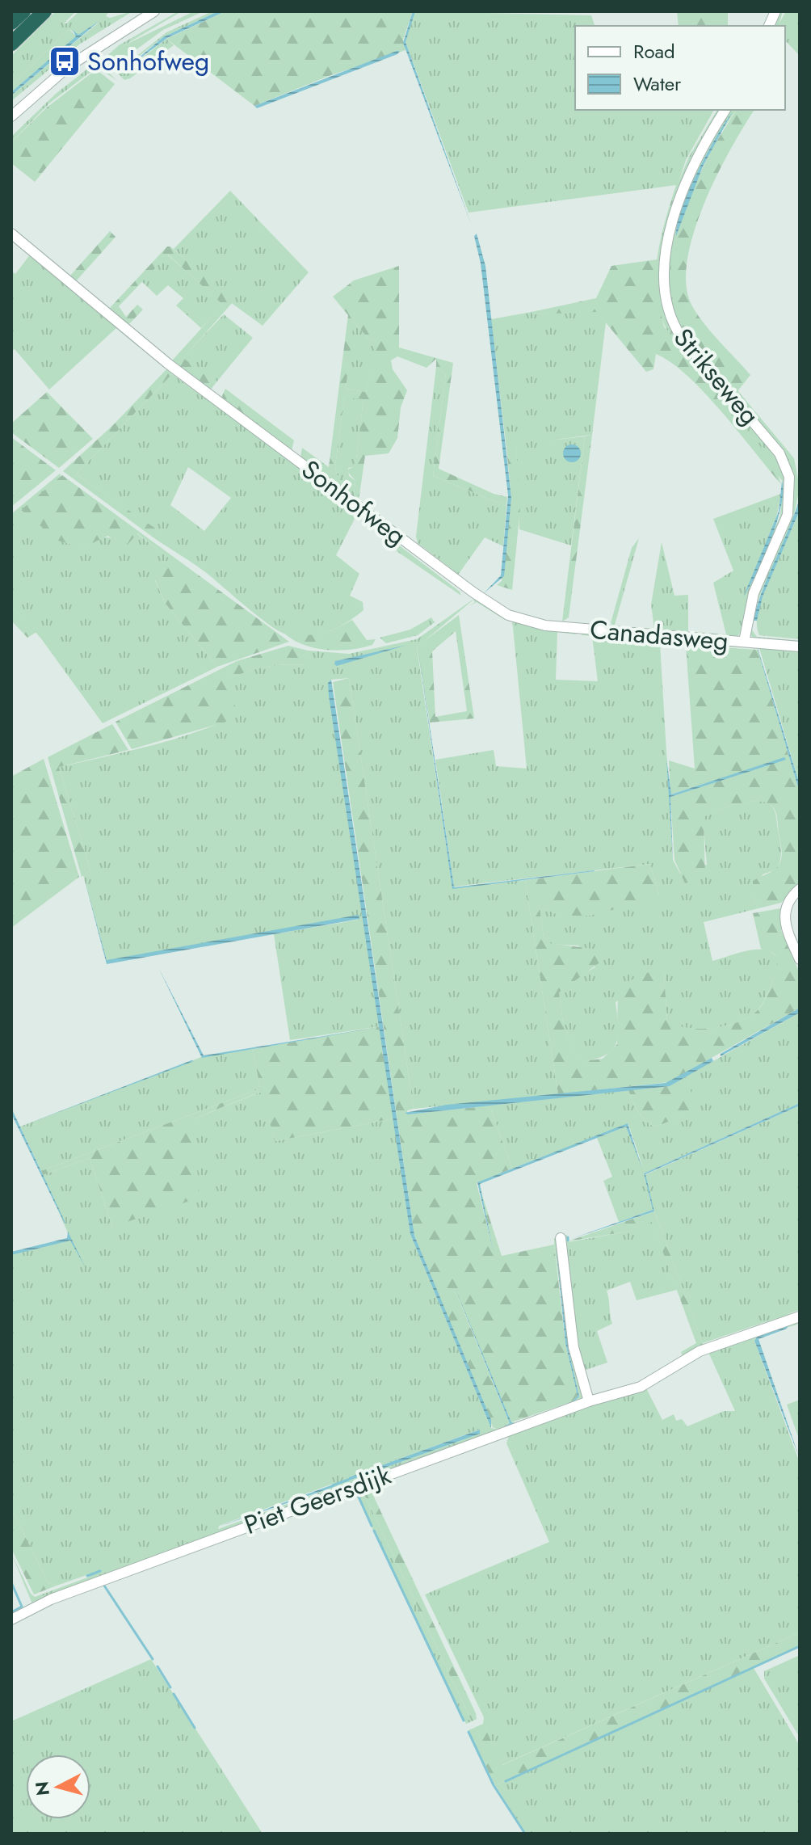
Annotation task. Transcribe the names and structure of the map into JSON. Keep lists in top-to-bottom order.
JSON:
{
  "streets": {
    "street": [
      "Strikseweg",
      "Sonhofweg",
      "Canadasweg",
      "Piet Geersdijk"
    ]
  },
  "crossings": [
    ["Strikseweg", "Canadasweg"],
    ["Sonhofweg", "Canadasweg"]
  ],
  "places": {
    "bus stop": ["Sonhofweg"]
  },
  "legend": ["Road", "Water"],
  "north": "left"
}
